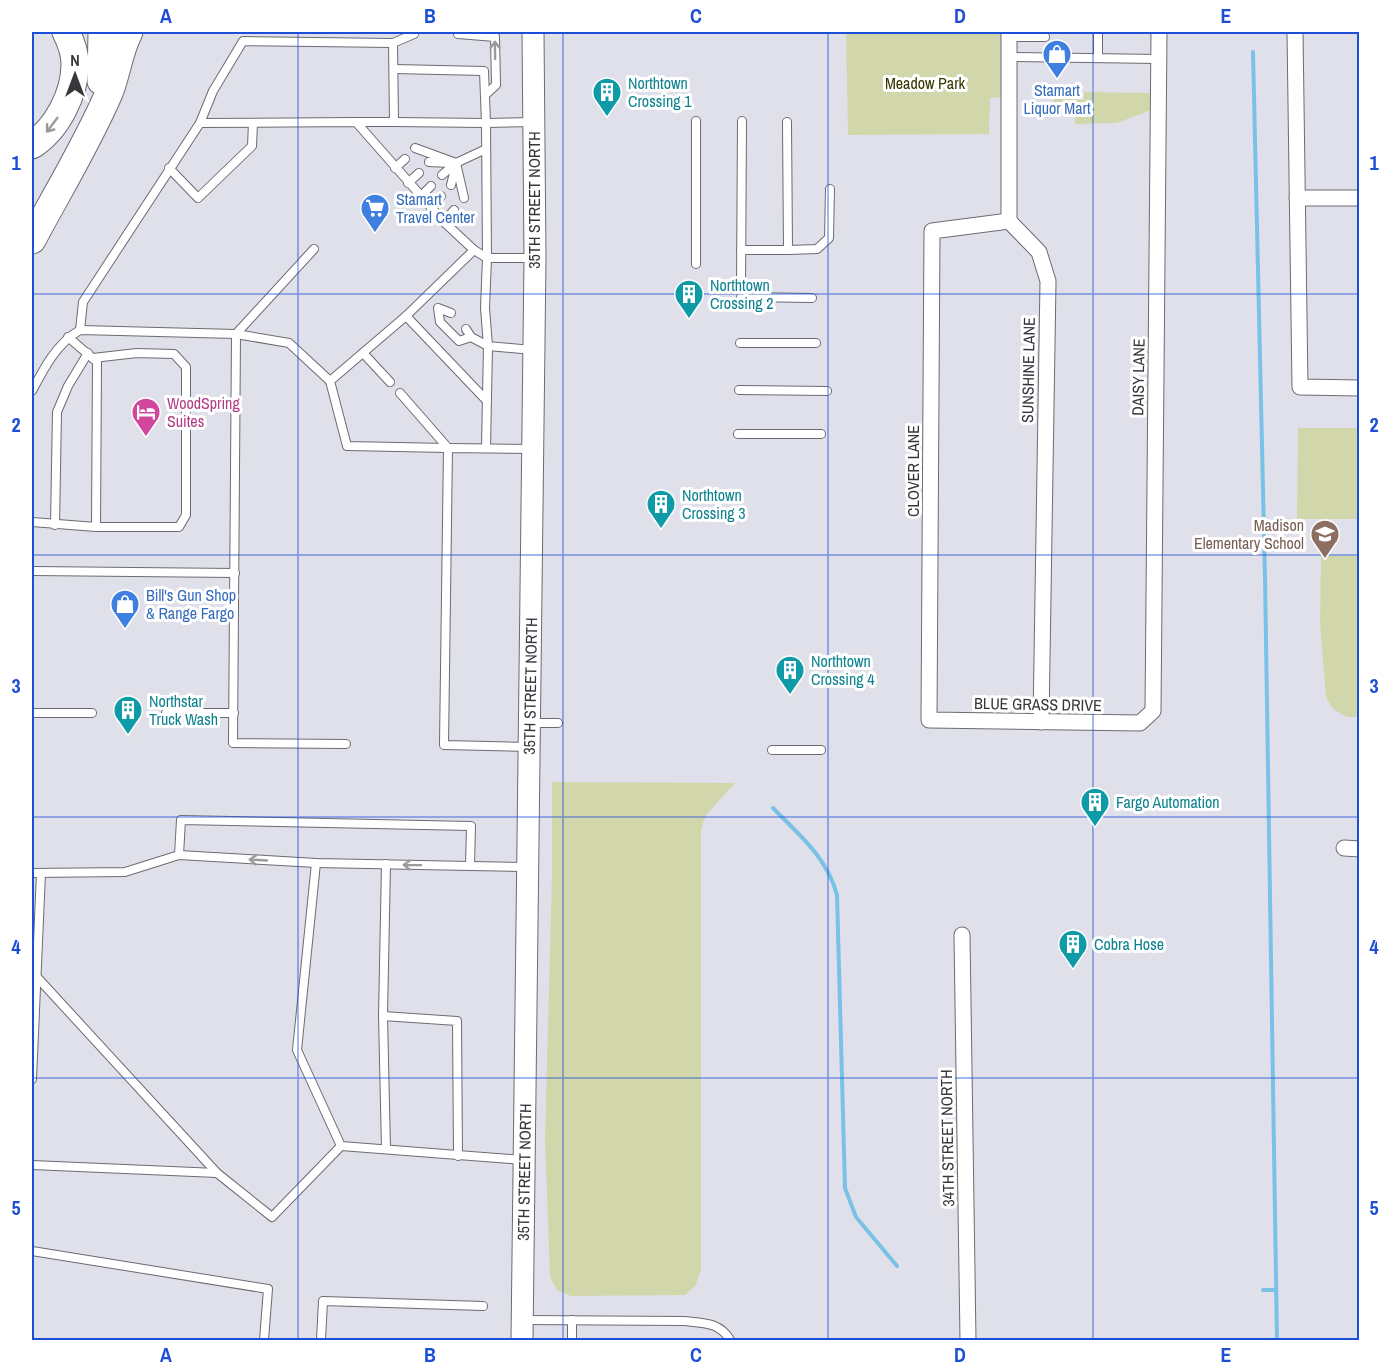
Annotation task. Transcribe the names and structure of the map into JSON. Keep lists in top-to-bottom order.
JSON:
{
  "streets": {
    "street": [
      "35TH STREET NORTH",
      "SUNSHINE LANE",
      "DAISY LANE",
      "CLOVER LANE",
      "BLUE GRASS DRIVE",
      "34TH STREET NORTH"
    ]
  },
  "crossings": [
    ["SUNSHINE LANE", "CLOVER LANE"],
    ["SUNSHINE LANE", "BLUE GRASS DRIVE"],
    ["DAISY LANE", "BLUE GRASS DRIVE"],
    ["CLOVER LANE", "BLUE GRASS DRIVE"]
  ],
  "parks": ["Meadow Park"],
  "places": {
    "shop": ["Stamart Liquor Mart", "Bill's Gun Shop & Range Fargo"],
    "building": [
      "Northtown Crossing 1",
      "Northtown Crossing 2",
      "Northtown Crossing 3",
      "Northtown Crossing 4",
      "Northstar Truck Wash",
      "Fargo Automation",
      "Cobra Hose"
    ],
    "supermarket": ["Stamart Travel Center"],
    "hotel": ["WoodSpring Suites"],
    "school or university": ["Madison Elementary School"]
  },
  "north": "top",
  "grid": {
    "columns": [
      "A",
      "B",
      "C",
      "D",
      "E"
    ],
    "rows": [
      "1",
      "2",
      "3",
      "4",
      "5"
    ]
  }
}
